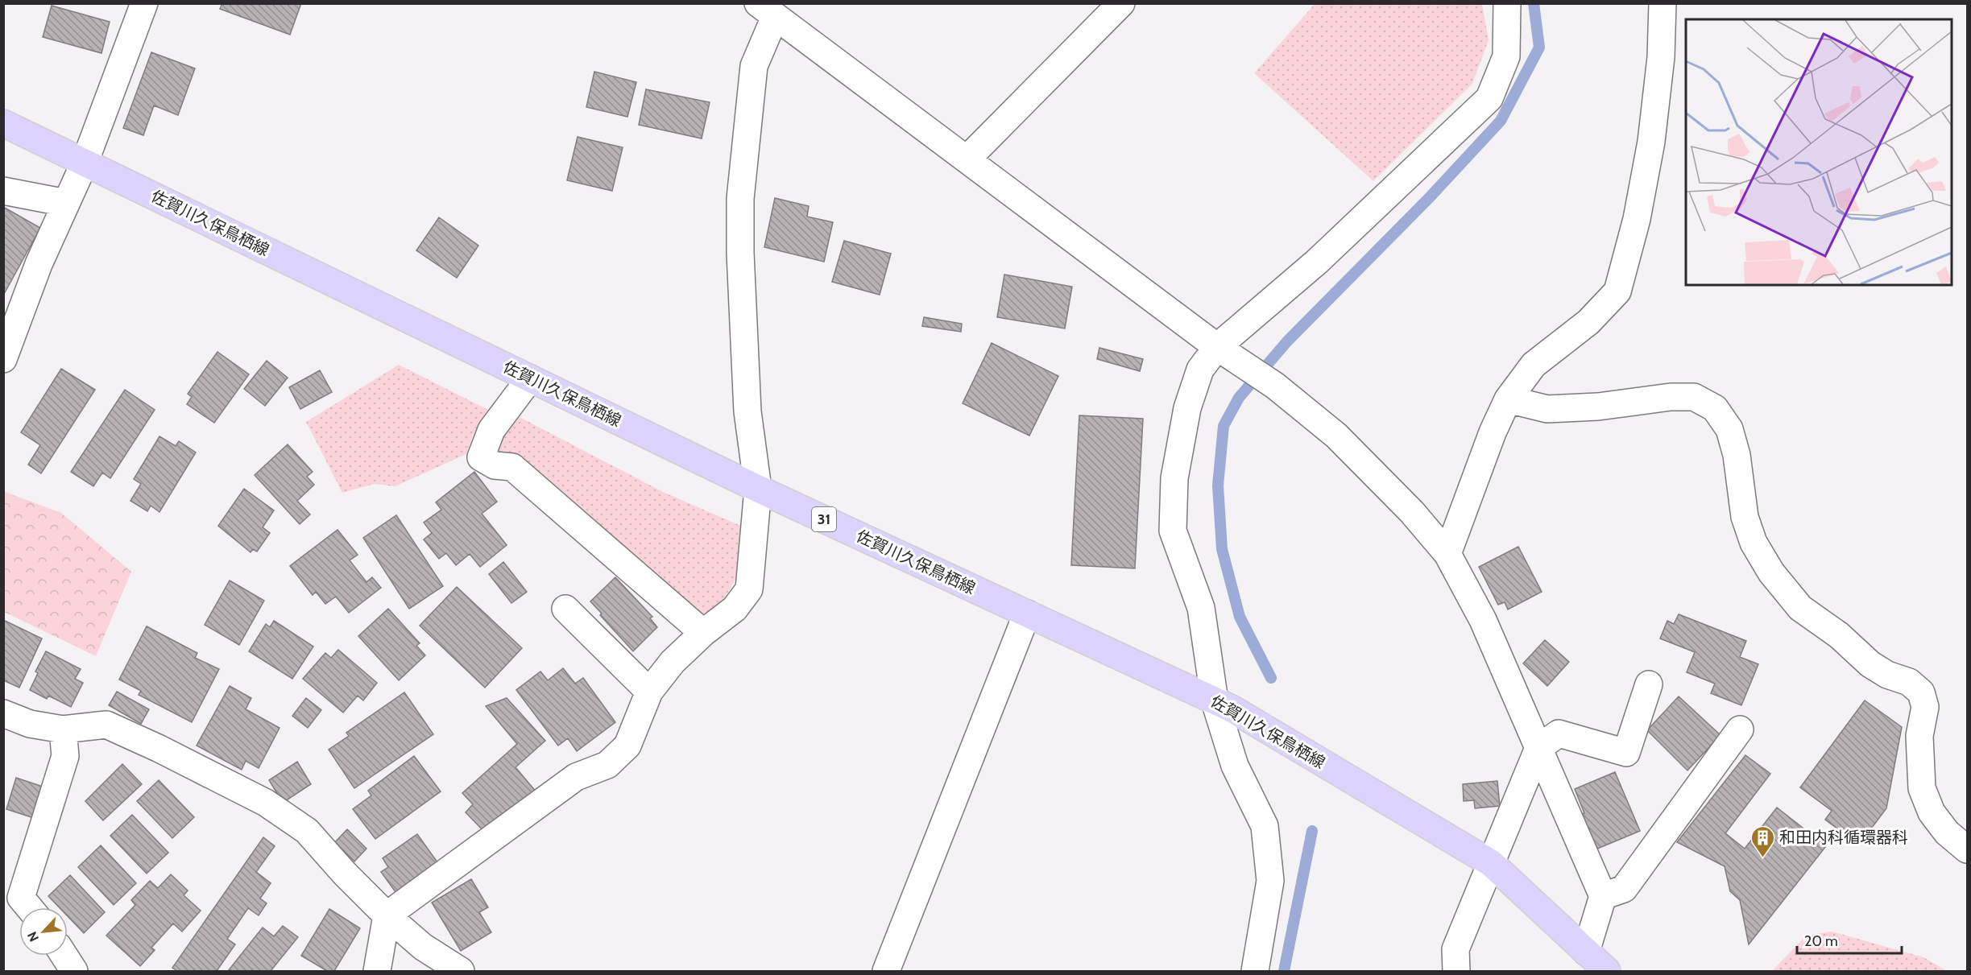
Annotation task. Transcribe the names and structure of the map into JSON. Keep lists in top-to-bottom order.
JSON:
{
  "streets": {
    "main road": ["佐賀川久保鳥栖線", "31"]
  },
  "places": {
    "building": ["和田内科循環器科"]
  },
  "scale_bar": "20 m",
  "north": "bottom left"
}
